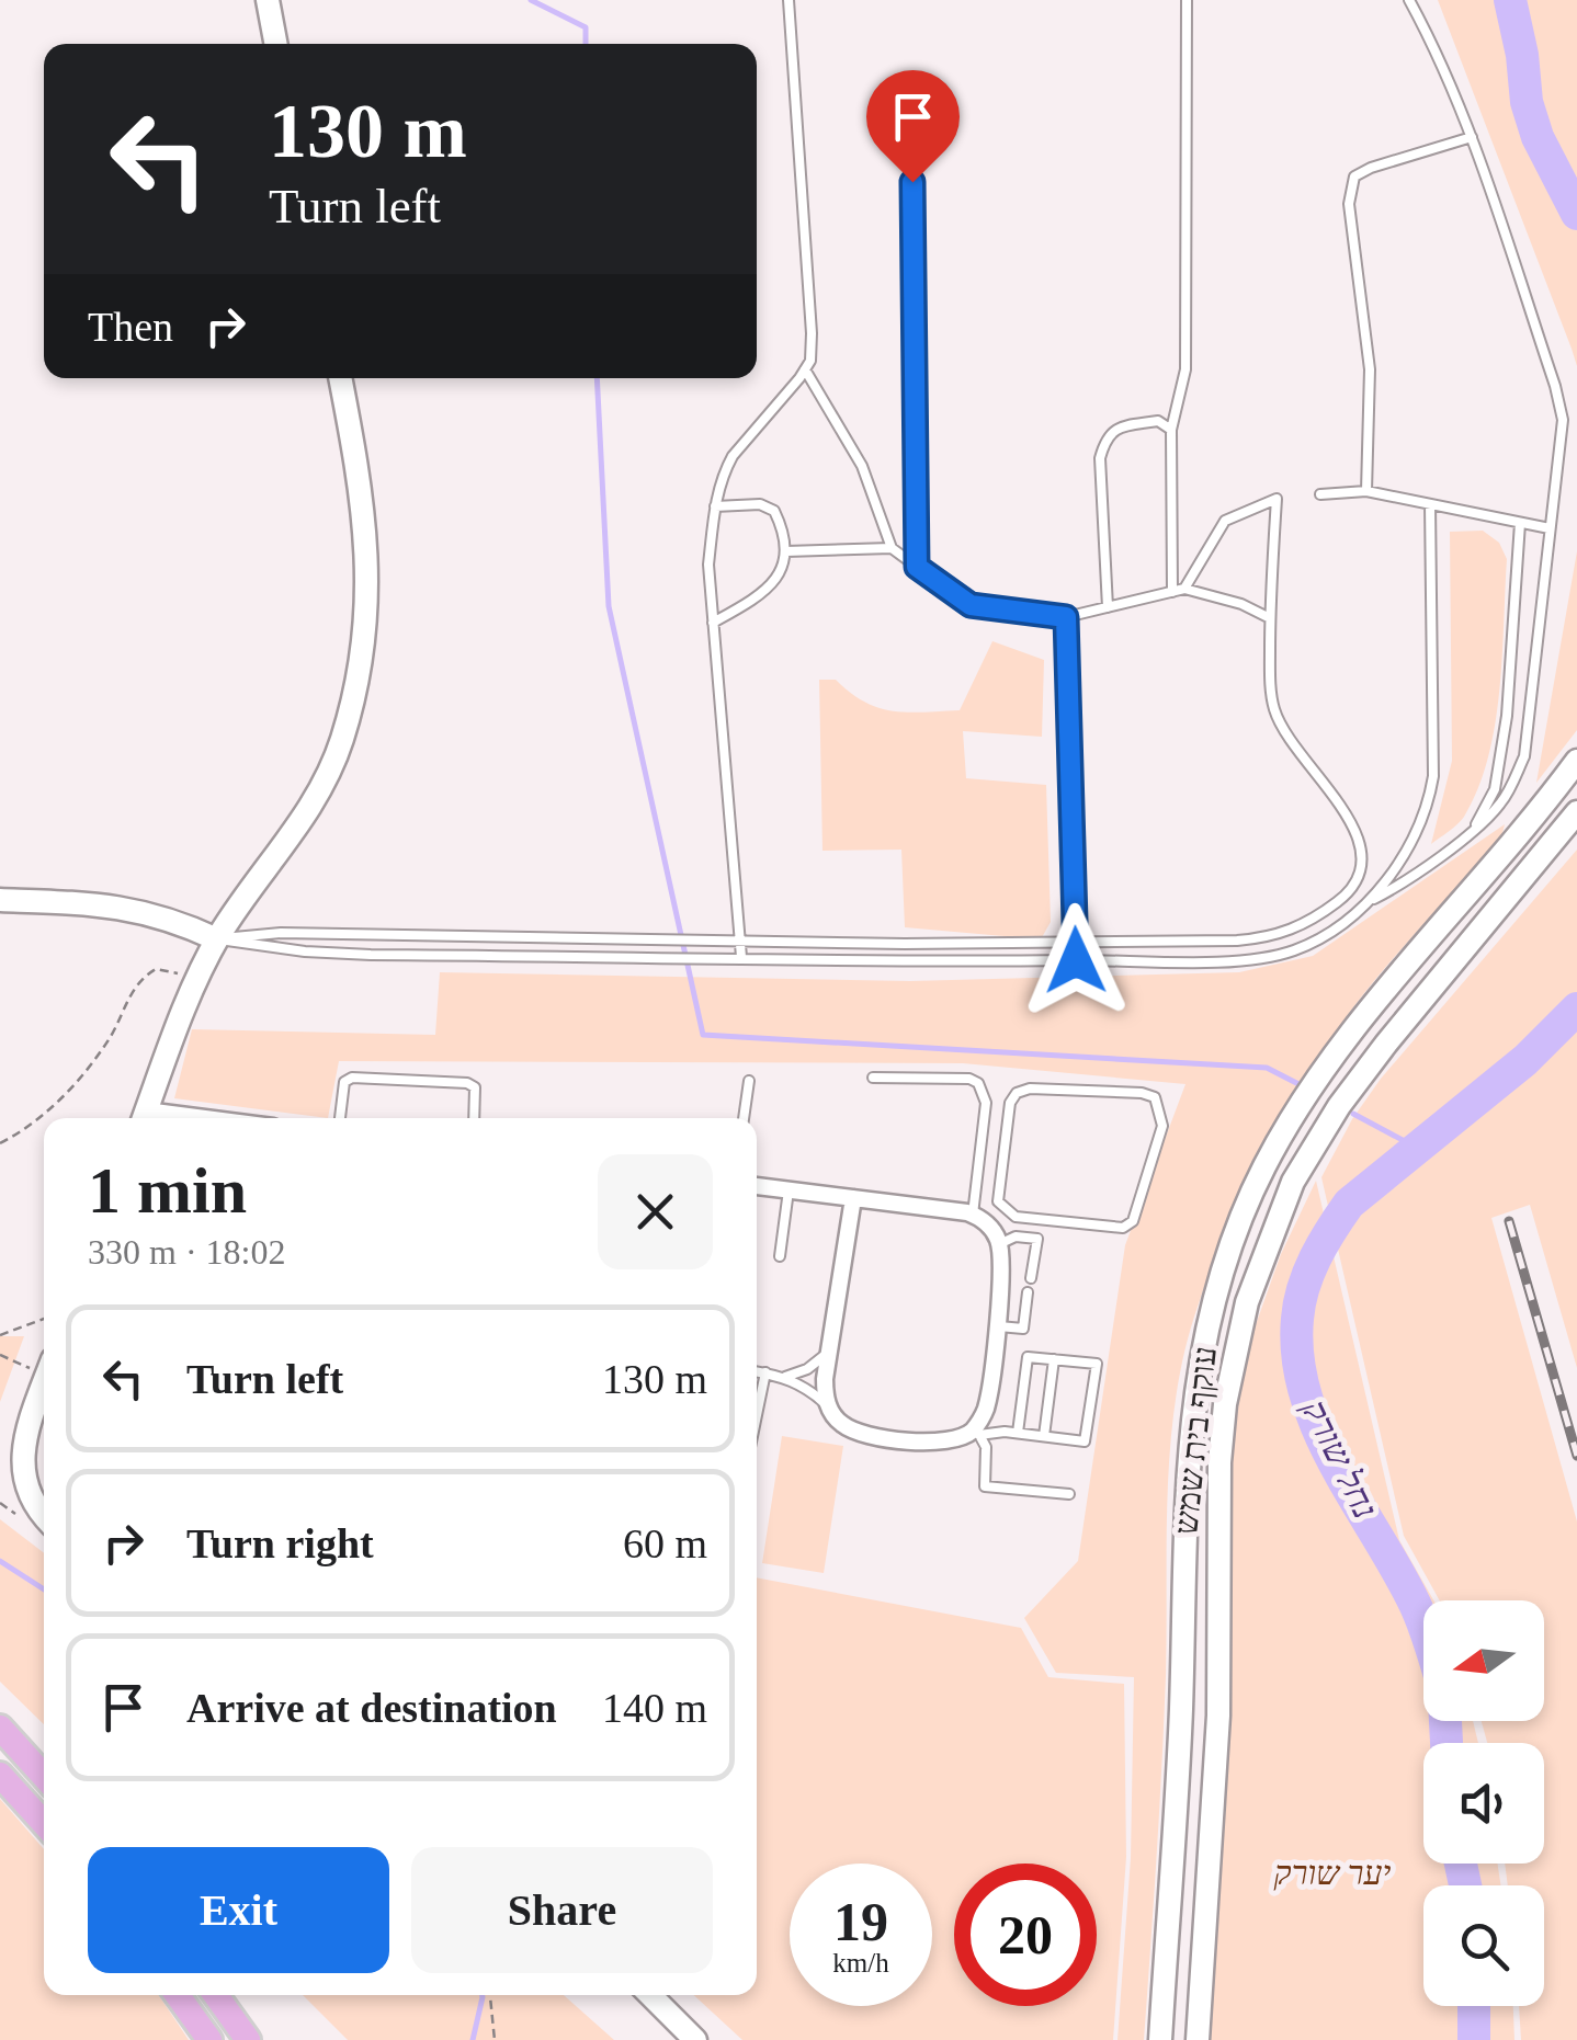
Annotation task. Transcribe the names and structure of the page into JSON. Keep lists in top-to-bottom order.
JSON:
{
  "streets": {
    "main road": ["עוקף בית שמש"]
  },
  "water": ["נחל שורק"],
  "parks": ["יער שורק"],
  "north": "left",
  "page": {
    "turn": ["130 m", "Turn left"],
    "then": "Then",
    "heading": ["1 min", "330 m · 18:02"],
    "list": [
      {
        "name": "Turn left",
        "value": "130 m"
      },
      {
        "name": "Turn right",
        "value": "60 m"
      },
      {
        "name": "Arrive at destination",
        "value": "140 m"
      }
    ],
    "buttons": ["Exit", "Share"],
    "speed": "19 km/h",
    "limit": "20"
  }
}
